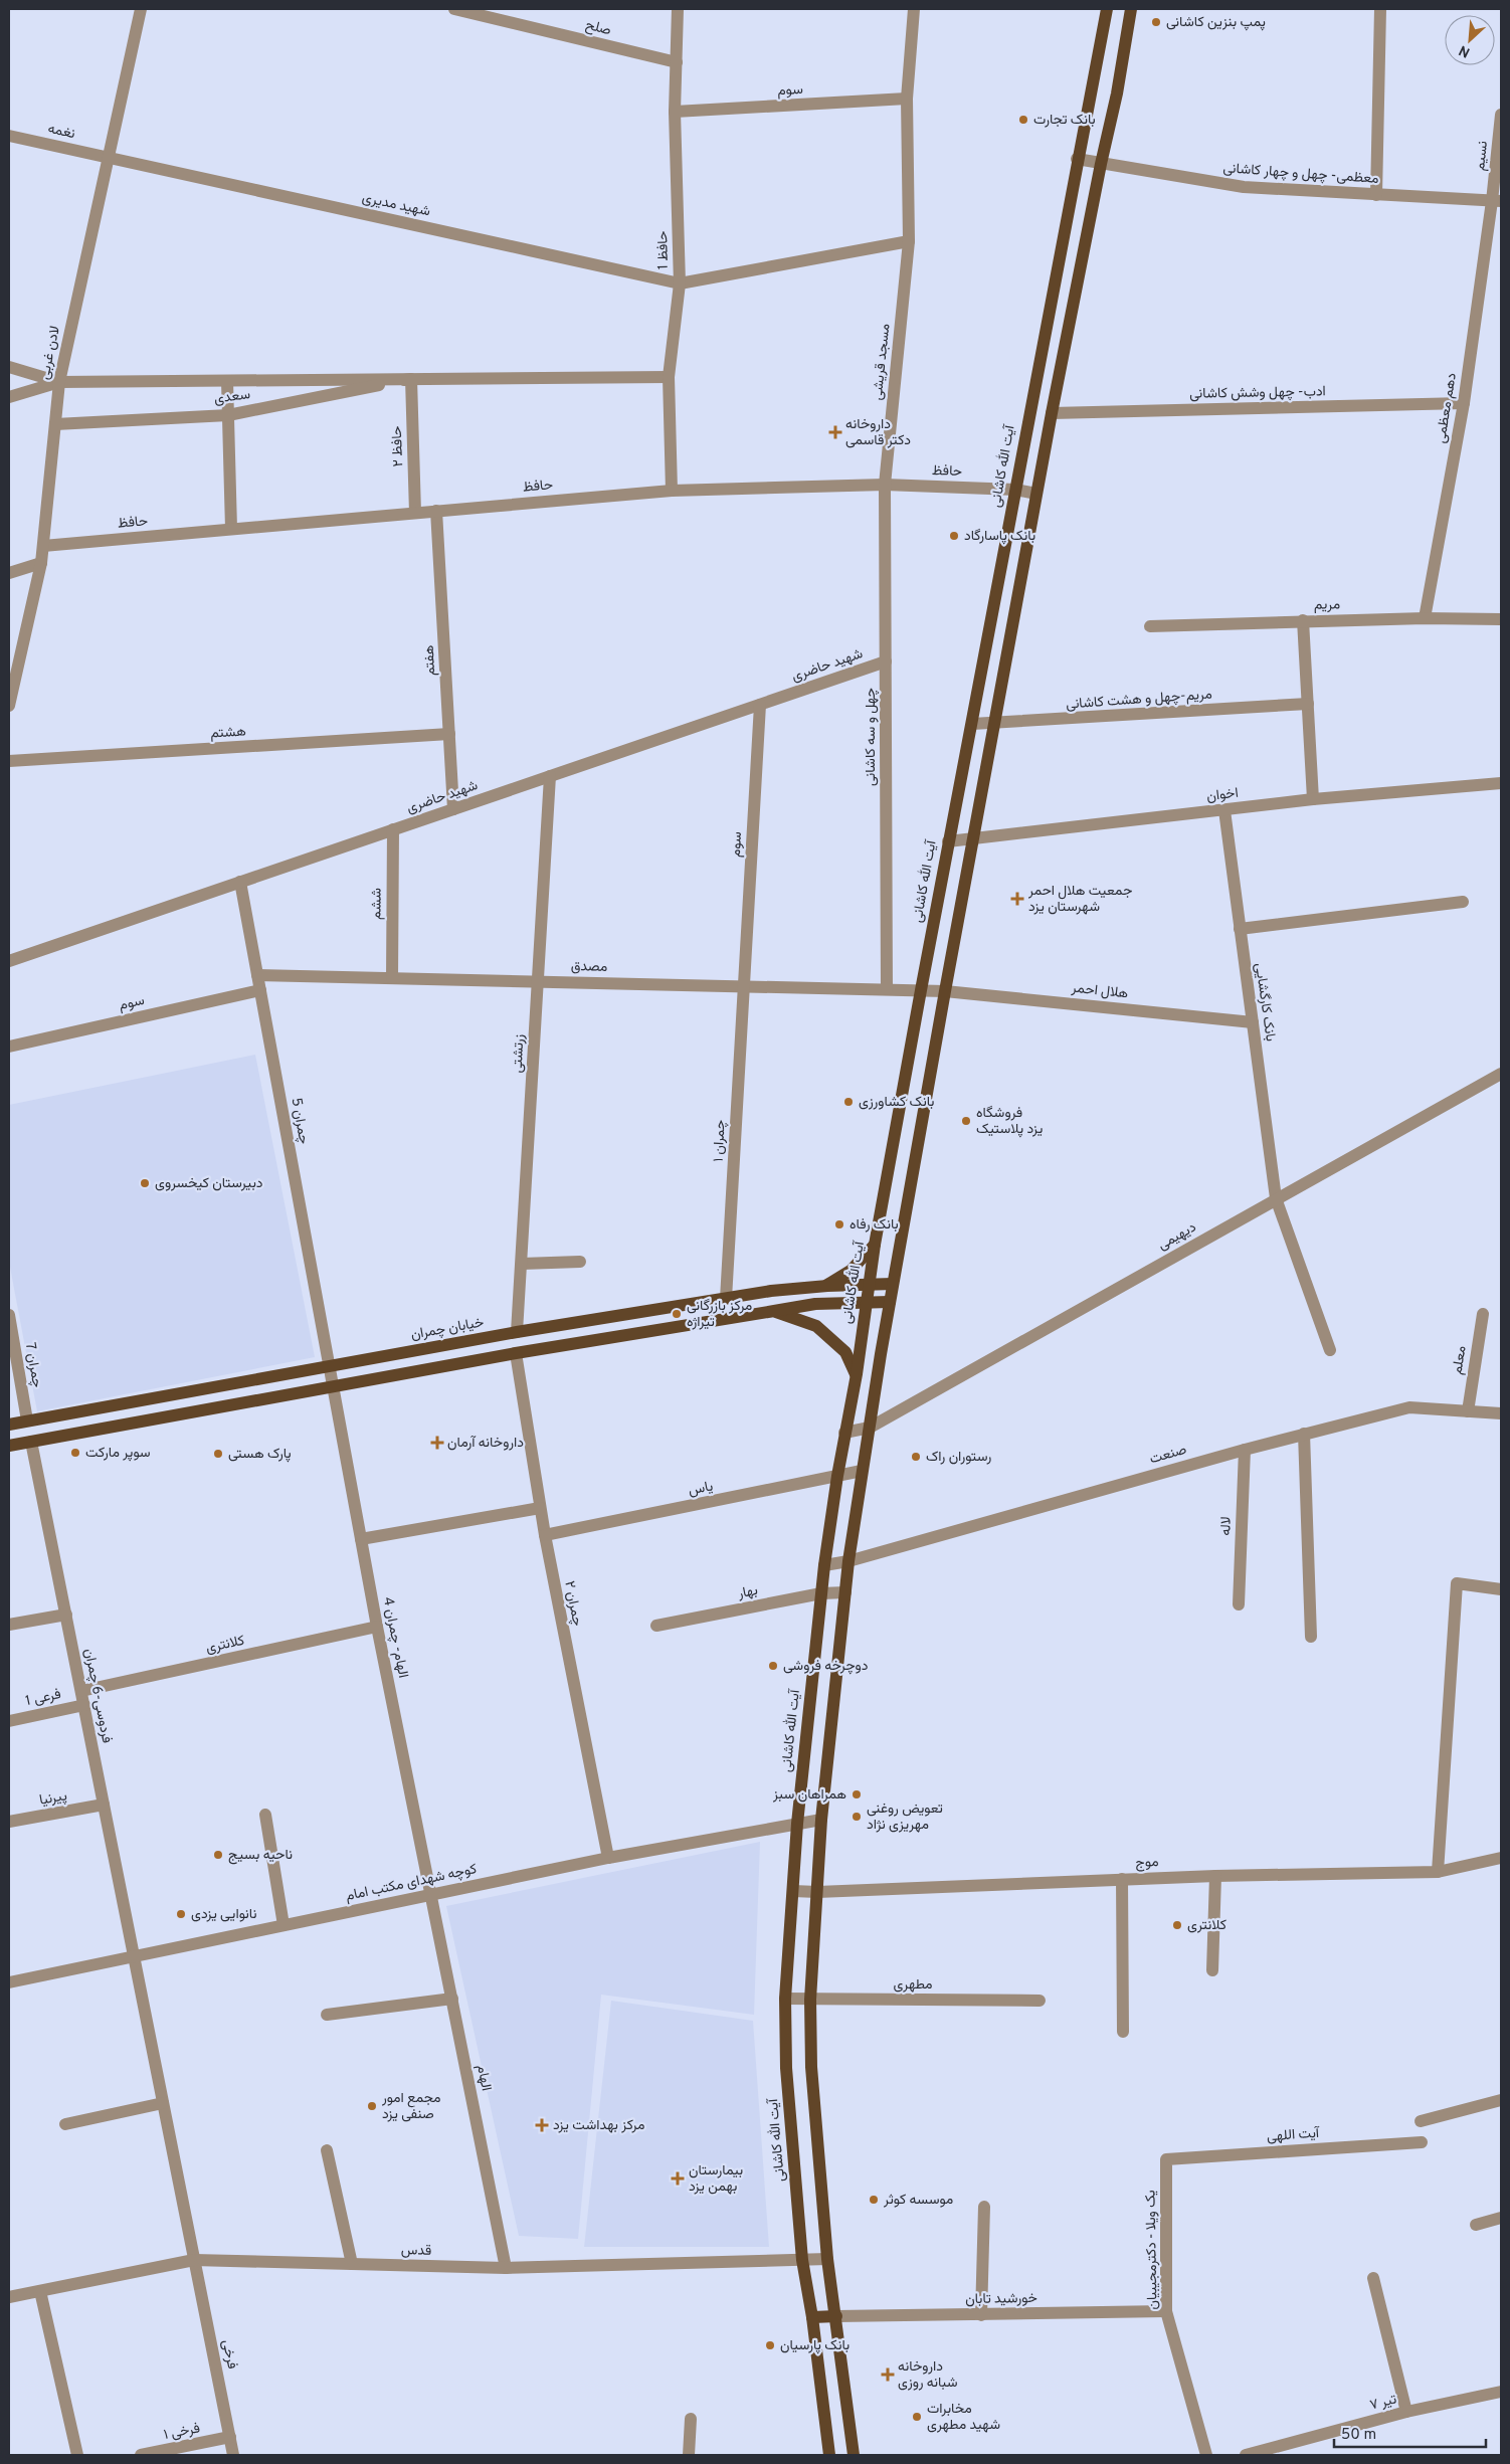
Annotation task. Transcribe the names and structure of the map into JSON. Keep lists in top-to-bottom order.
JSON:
{
  "streets": {
    "main road": ["آیت الله کاشانی", "خیابان چمران"],
    "street": [
      "صلح",
      "سوم",
      "نغمه",
      "نسیم",
      "معظمی- چهل و چهار کاشانی",
      "شهید مدیری",
      "حافظ 1",
      "لادن غربی",
      "مسجد قریشی",
      "ادب- چهل وشش کاشانی",
      "سعدی",
      "دهم معظمی",
      "حافظ ۲",
      "حافظ",
      "مریم",
      "هفتم",
      "شهید حاضری",
      "مریم-چهل و هشت کاشانی",
      "هشتم",
      "چهل و سه کاشانی",
      "اخوان",
      "ششم",
      "مصدق",
      "هلال احمر",
      "بانک کارگشایی",
      "زرتشتی",
      "چمران 5",
      "چمران ۱",
      "دیهیمی",
      "معلم",
      "چمران 7",
      "صنعت",
      "یاس",
      "لاله",
      "بهار",
      "چمران ۲",
      "الهام- چمران 4",
      "کلانتری",
      "فردوسی-6 چمران",
      "فرعی 1",
      "پیرنیا",
      "موج",
      "کوچه شهدای مکتب امام",
      "مطهری",
      "الهام",
      "آیت اللهی",
      "یک ویلا - دکترمجیبیان",
      "قدس",
      "خورشید تابان",
      "فرخی",
      "۷ تیر",
      "فرخی ۱"
    ]
  },
  "crossings": [
    ["صلح", "حافظ 1"],
    ["سوم", "حافظ 1"],
    ["سوم", "مسجد قریشی"],
    ["سوم", "شهید حاضری"],
    ["سوم", "مصدق"],
    ["سوم", "چمران 5"],
    ["سوم", "چمران ۱"],
    ["نغمه", "شهید مدیری"],
    ["نغمه", "لادن غربی"],
    ["نسیم", "معظمی- چهل و چهار کاشانی"],
    ["نسیم", "دهم معظمی"],
    ["معظمی- چهل و چهار کاشانی", "دهم معظمی"],
    ["معظمی- چهل و چهار کاشانی", "آیت الله کاشانی"],
    ["شهید مدیری", "حافظ 1"],
    ["شهید مدیری", "لادن غربی"],
    ["حافظ 1", "سعدی"],
    ["حافظ 1", "حافظ"],
    ["لادن غربی", "سعدی"],
    ["لادن غربی", "حافظ"],
    ["مسجد قریشی", "حافظ"],
    ["مسجد قریشی", "چهل و سه کاشانی"],
    ["ادب- چهل وشش کاشانی", "دهم معظمی"],
    ["سعدی", "حافظ ۲"],
    ["دهم معظمی", "مریم"],
    ["حافظ ۲", "حافظ"],
    ["آیت الله کاشانی", "حافظ"],
    ["آیت الله کاشانی", "مریم-چهل و هشت کاشانی"],
    ["آیت الله کاشانی", "اخوان"],
    ["آیت الله کاشانی", "مصدق"],
    ["آیت الله کاشانی", "هلال احمر"],
    ["آیت الله کاشانی", "دیهیمی"],
    ["آیت الله کاشانی", "خیابان چمران"],
    ["آیت الله کاشانی", "صنعت"],
    ["آیت الله کاشانی", "یاس"],
    ["آیت الله کاشانی", "بهار"],
    ["آیت الله کاشانی", "موج"],
    ["آیت الله کاشانی", "کوچه شهدای مکتب امام"],
    ["آیت الله کاشانی", "مطهری"],
    ["آیت الله کاشانی", "قدس"],
    ["حافظ", "هفتم"],
    ["حافظ", "چهل و سه کاشانی"],
    ["مریم", "مریم-چهل و هشت کاشانی"],
    ["مریم", "اخوان"],
    ["هفتم", "شهید حاضری"],
    ["هفتم", "هشتم"],
    ["شهید حاضری", "چهل و سه کاشانی"],
    ["شهید حاضری", "ششم"],
    ["شهید حاضری", "زرتشتی"],
    ["شهید حاضری", "چمران 5"],
    ["چهل و سه کاشانی", "مصدق"],
    ["اخوان", "بانک کارگشایی"],
    ["ششم", "مصدق"],
    ["مصدق", "هلال احمر"],
    ["مصدق", "زرتشتی"],
    ["مصدق", "چمران 5"],
    ["مصدق", "چمران ۱"],
    ["هلال احمر", "بانک کارگشایی"],
    ["بانک کارگشایی", "دیهیمی"],
    ["زرتشتی", "خیابان چمران"],
    ["چمران 5", "خیابان چمران"],
    ["چمران 5", "الهام- چمران 4"],
    ["چمران ۱", "خیابان چمران"],
    ["خیابان چمران", "چمران 7"],
    ["معلم", "صنعت"],
    ["صنعت", "لاله"],
    ["یاس", "چمران ۲"],
    ["چمران ۲", "کوچه شهدای مکتب امام"],
    ["الهام- چمران 4", "کلانتری"],
    ["الهام- چمران 4", "کوچه شهدای مکتب امام"],
    ["الهام- چمران 4", "الهام"],
    ["کلانتری", "فردوسی-6 چمران"],
    ["فردوسی-6 چمران", "فرعی 1"],
    ["فردوسی-6 چمران", "پیرنیا"],
    ["فردوسی-6 چمران", "کوچه شهدای مکتب امام"],
    ["فردوسی-6 چمران", "فرخی"],
    ["کوچه شهدای مکتب امام", "الهام"],
    ["الهام", "قدس"],
    ["آیت اللهی", "یک ویلا - دکترمجیبیان"],
    ["یک ویلا - دکترمجیبیان", "خورشید تابان"],
    ["قدس", "فرخی"],
    ["فرخی", "فرخی ۱"]
  ],
  "places": {
    "other": [
      "پمپ بنزین کاشانی",
      "بانک تجارت",
      "بانک پاسارگاد",
      "بانک کشاورزی",
      "فروشگاه یزد پلاستیک",
      "دبیرستان کیخسروی",
      "بانک رفاه",
      "مرکز بازرگانی تیراژه",
      "سوپر مارکت",
      "پارک هستی",
      "رستوران راک",
      "دوچرخه فروشی",
      "همراهان سبز",
      "تعویض روغنی مهریزی نژاد",
      "ناحیه بسیج",
      "نانوایی یزدی",
      "کلانتری",
      "مجمع امور صنفی یزد",
      "موسسه کوثر",
      "بانک پارسیان",
      "مخابرات شهید مطهری"
    ],
    "health": [
      "داروخانه دکتر قاسمی",
      "جمعیت هلال احمر شهرستان یزد",
      "داروخانه آرمان",
      "مرکز بهداشت یزد",
      "بیمارستان بهمن یزد",
      "داروخانه شبانه روزی"
    ]
  },
  "scale_bar": "50 m",
  "north": "bottom left"
}
